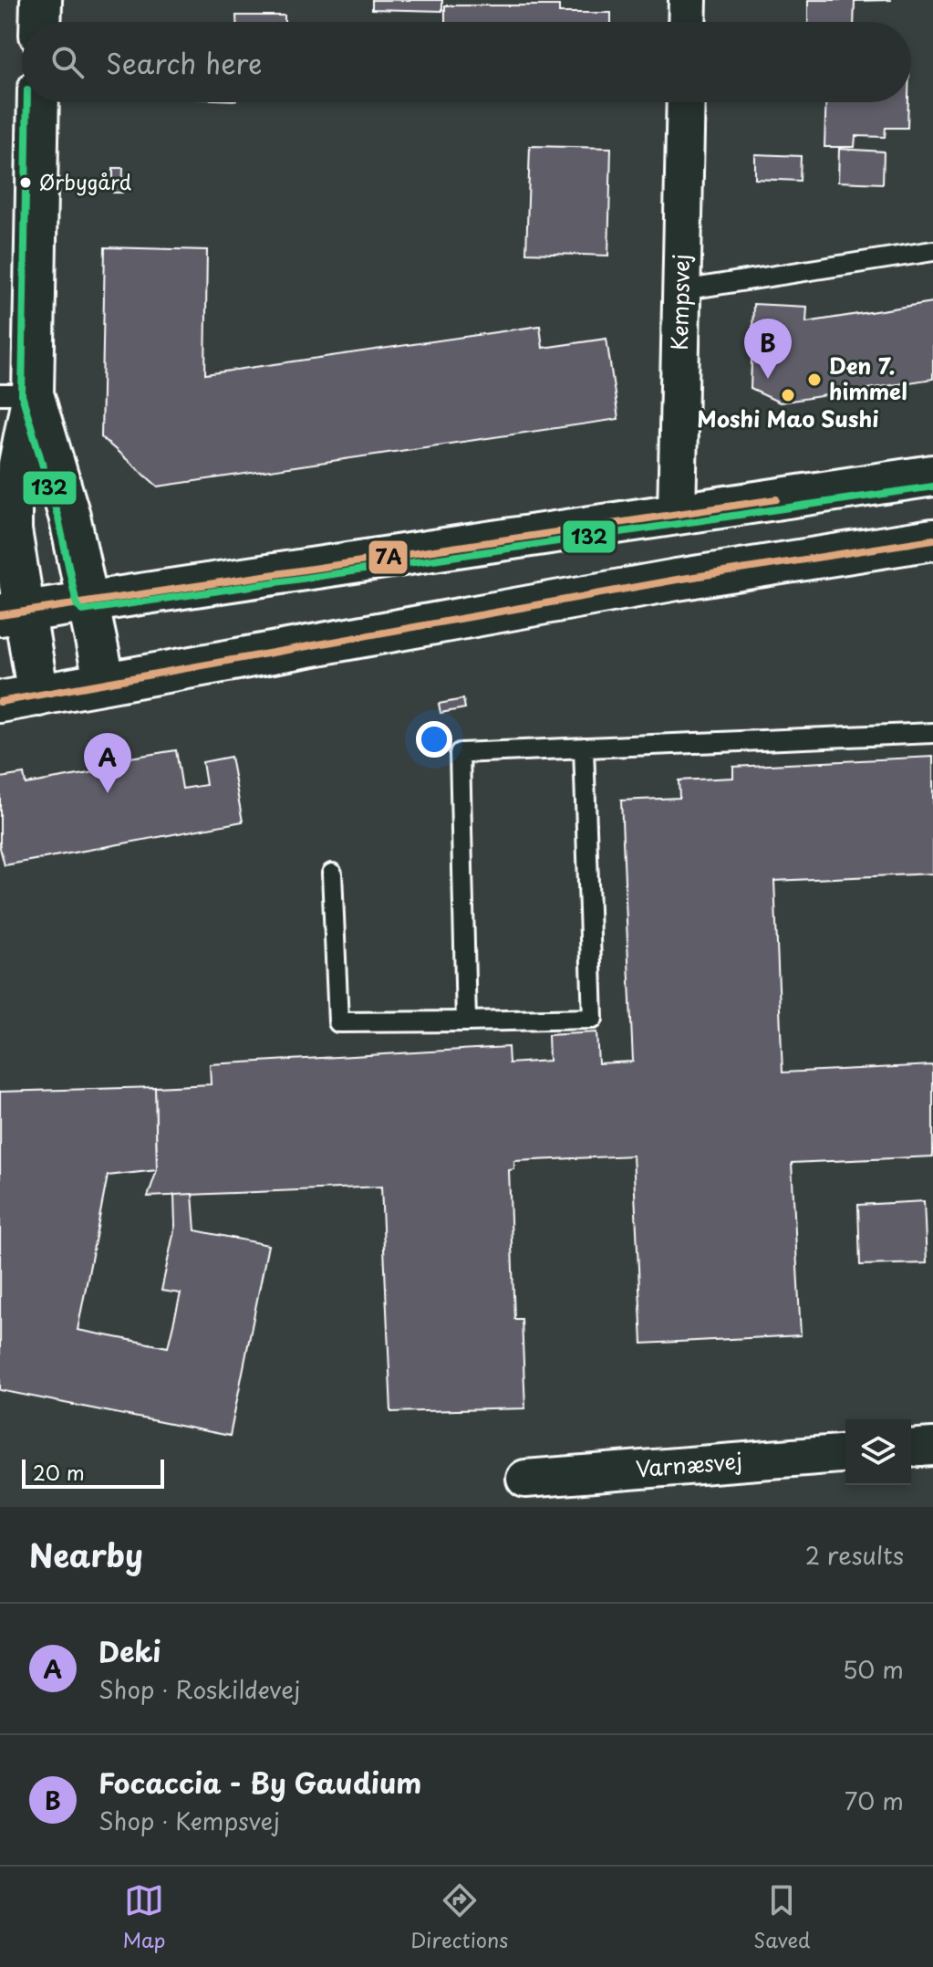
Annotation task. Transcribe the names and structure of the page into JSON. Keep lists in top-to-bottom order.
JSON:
{
  "streets": {
    "street": ["Kempsvej", "Varnæsvej"]
  },
  "places": ["Ørbygård", "Den 7. himmel", "Moshi Mao Sushi"],
  "lines": ["transit line 132", "transit line 7A"],
  "scale_bar": "20 m",
  "page": {
    "search": "Search here",
    "pins": ["B", "A"],
    "scale": "20 m",
    "heading": ["Nearby", "2 results"],
    "list": [
      {
        "mark": "A",
        "name": "Deki",
        "note": "Shop · Roskildevej",
        "value": "50 m"
      },
      {
        "mark": "B",
        "name": "Focaccia - By Gaudium",
        "note": "Shop · Kempsvej",
        "value": "70 m"
      }
    ],
    "nav": ["Map", "Directions", "Saved"]
  }
}
